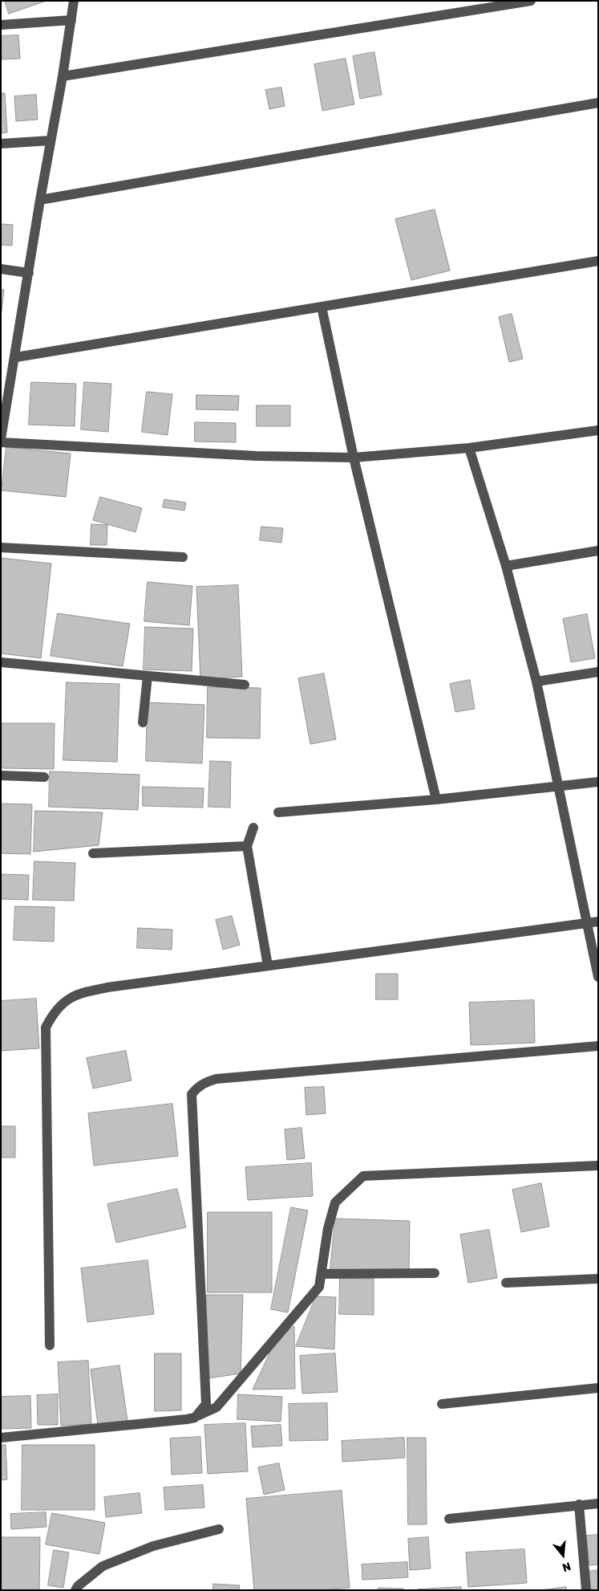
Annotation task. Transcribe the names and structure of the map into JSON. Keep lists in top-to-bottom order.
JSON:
{
  "north": "bottom"
}
